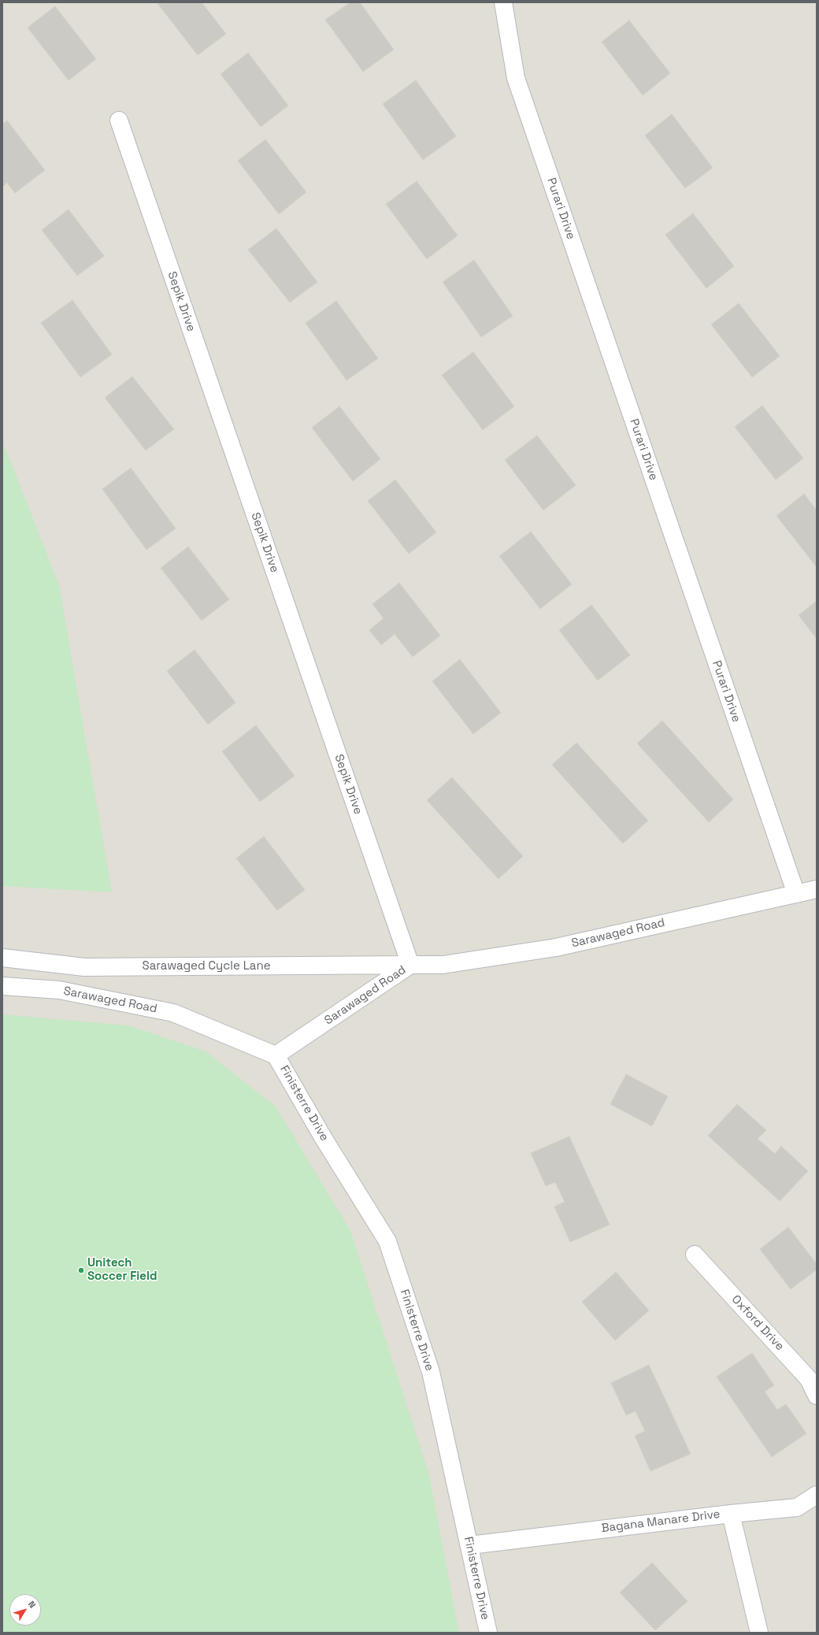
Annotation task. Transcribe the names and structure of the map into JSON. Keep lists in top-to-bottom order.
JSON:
{
  "streets": {
    "street": [
      "Purari Drive",
      "Sarawaged Road",
      "Sarawaged Cycle Lane",
      "Finisterre Drive",
      "Oxford Drive",
      "Bagana Manare Drive"
    ]
  },
  "crossings": [
    ["Purari Drive", "Sarawaged Road"],
    ["Sarawaged Road", "Sarawaged Cycle Lane"],
    ["Sarawaged Road", "Finisterre Drive"],
    ["Finisterre Drive", "Bagana Manare Drive"]
  ],
  "places": ["Unitech Soccer Field"],
  "north": "top right"
}
